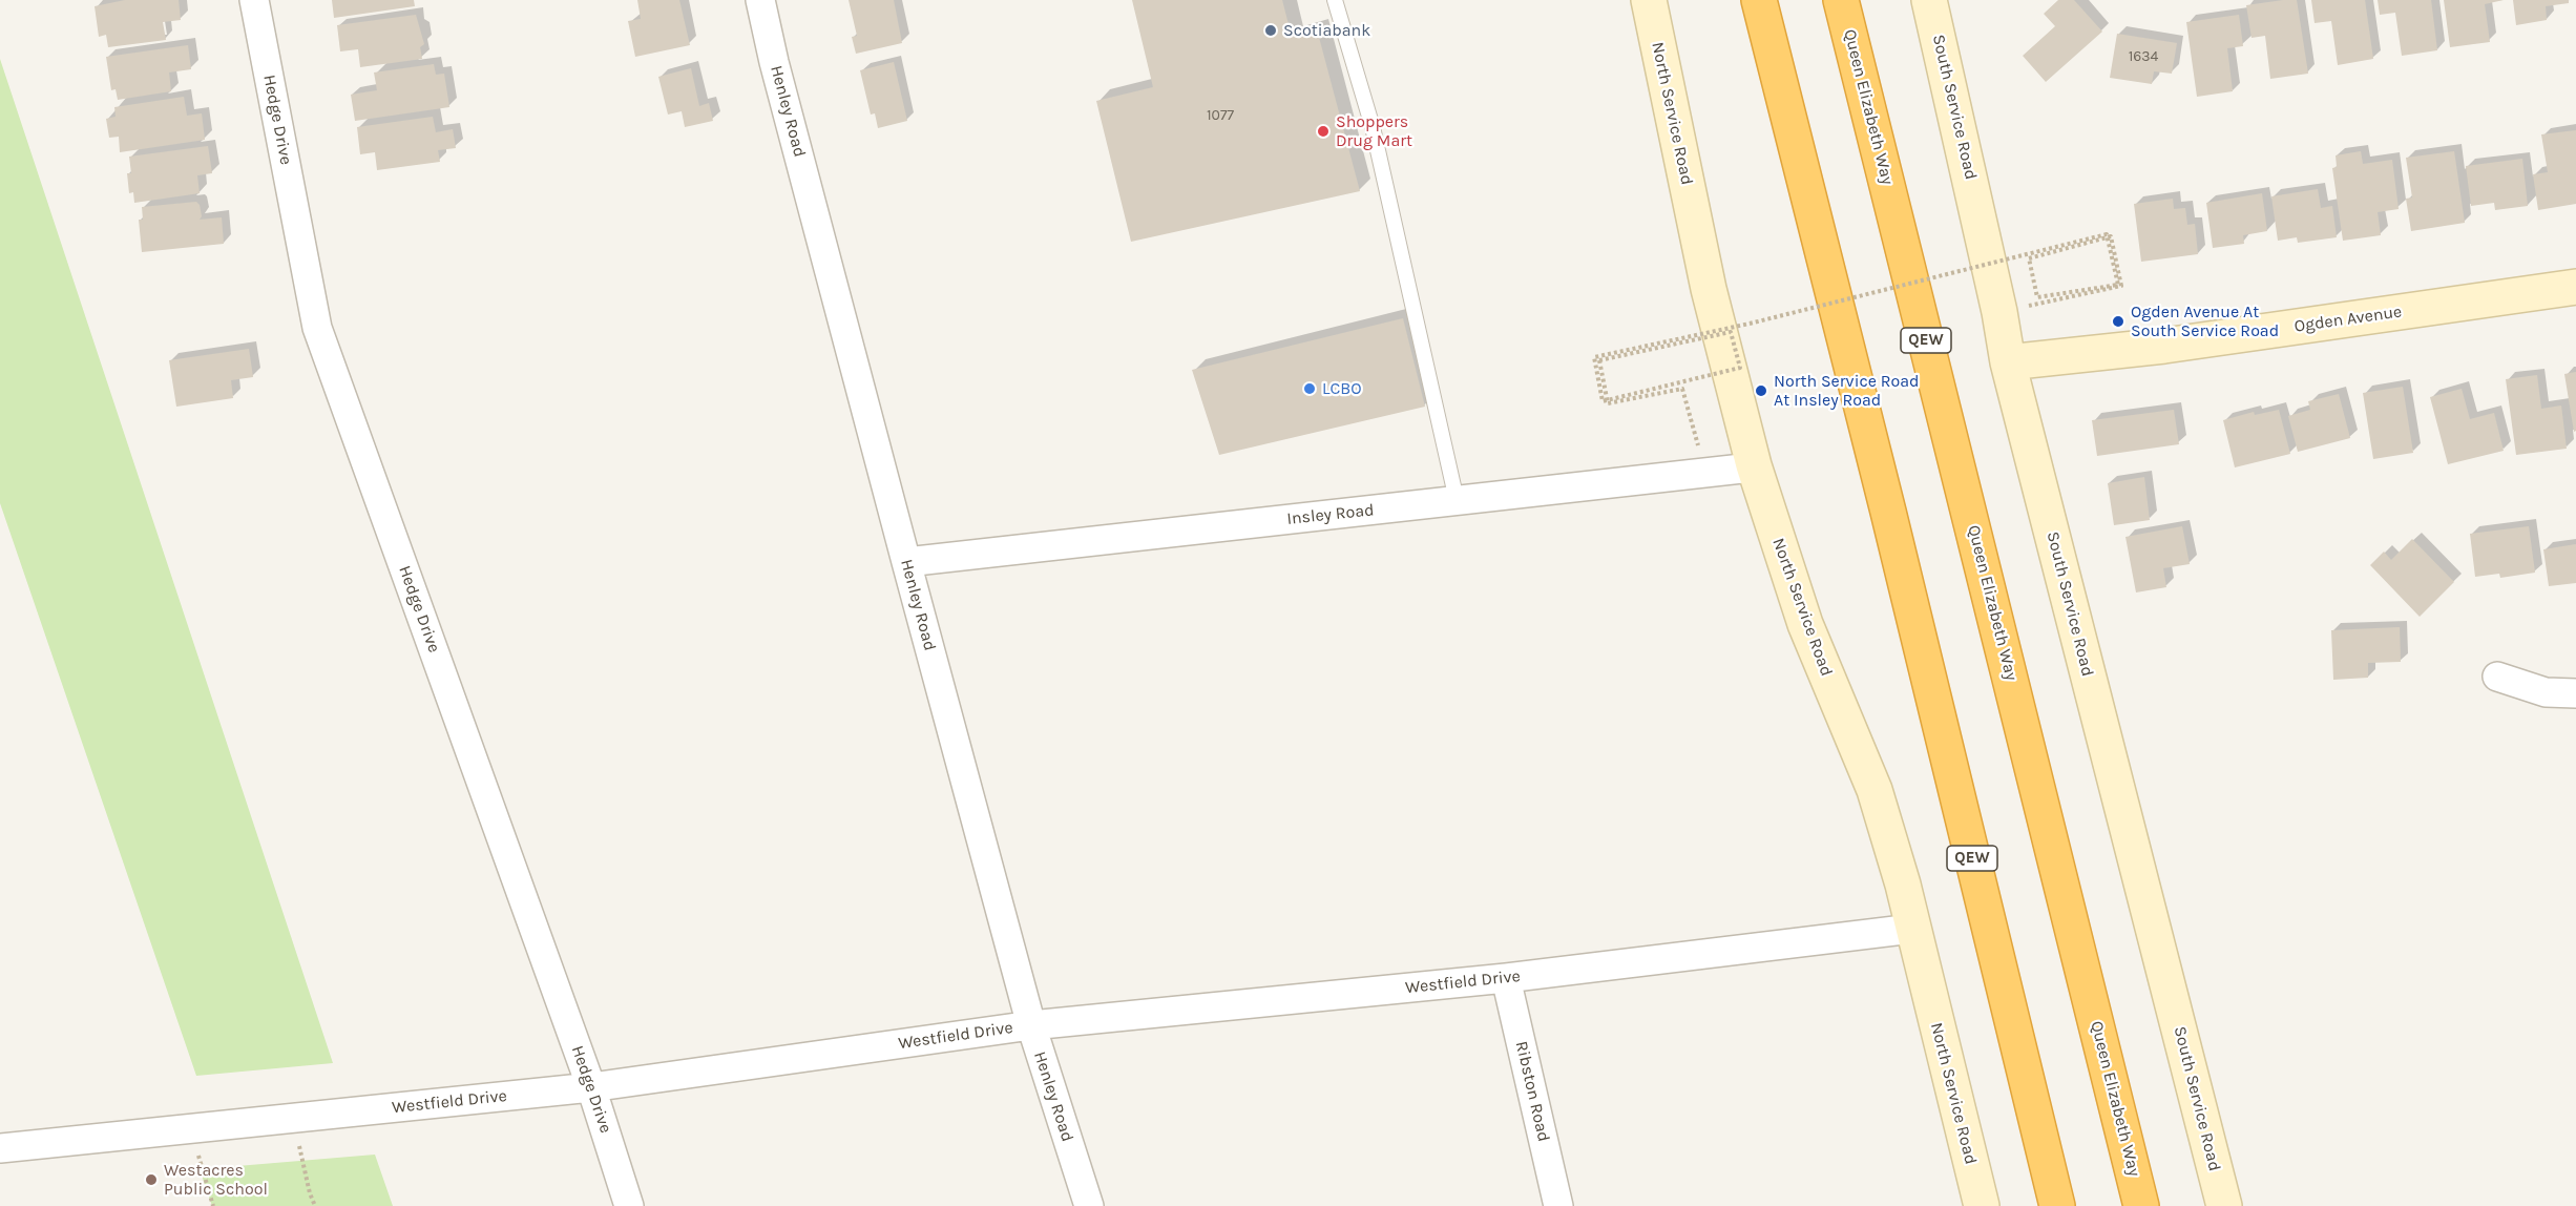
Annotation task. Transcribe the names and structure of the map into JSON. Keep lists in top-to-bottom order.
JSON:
{
  "streets": {
    "highway": ["Queen Elizabeth Way", "QEW"],
    "main road": ["South Service Road", "North Service Road", "Ogden Avenue"],
    "street": [
      "Henley Road",
      "Hedge Drive",
      "Insley Road",
      "Westfield Drive",
      "Ribston Road"
    ]
  },
  "crossings": [
    ["South Service Road", "Ogden Avenue"],
    ["Henley Road", "Insley Road"],
    ["Henley Road", "Westfield Drive"],
    ["North Service Road", "Insley Road"],
    ["North Service Road", "Westfield Drive"],
    ["Hedge Drive", "Westfield Drive"],
    ["Westfield Drive", "Ribston Road"]
  ],
  "places": [
    "Scotiabank",
    "Shoppers Drug Mart",
    "Ogden Avenue At South Service Road",
    "LCBO",
    "North Service Road At Insley Road",
    "Westacres Public School"
  ],
  "house_numbers": ["1634", "1077"]
}
